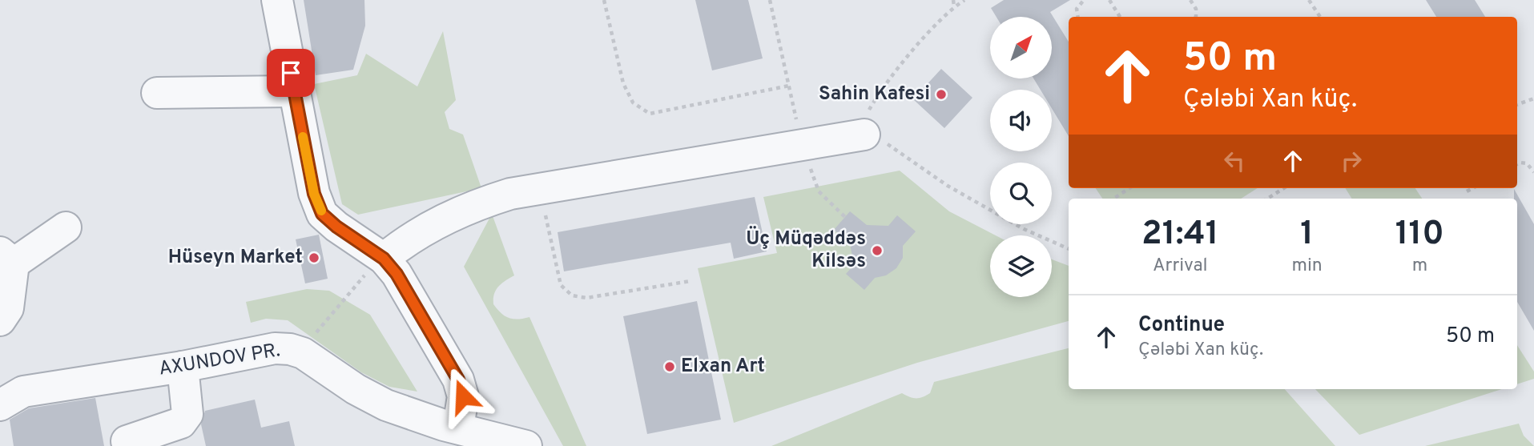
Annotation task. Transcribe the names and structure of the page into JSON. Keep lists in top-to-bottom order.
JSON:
{
  "streets": {
    "street": ["AXUNDOV PR."]
  },
  "places": [
    "Sahin Kafesi",
    "Üç Müqəddəs Kilsəs",
    "Hüseyn Market",
    "Elxan Art"
  ],
  "north": "top right",
  "page": {
    "turn": ["50 m", "Çələbi Xan küç."],
    "eta": [
      "21:41",
      "Arrival",
      "1",
      "min",
      "110",
      "m"
    ],
    "list": [
      {
        "name": "Continue",
        "note": "Çələbi Xan küç.",
        "value": "50 m"
      }
    ]
  }
}
